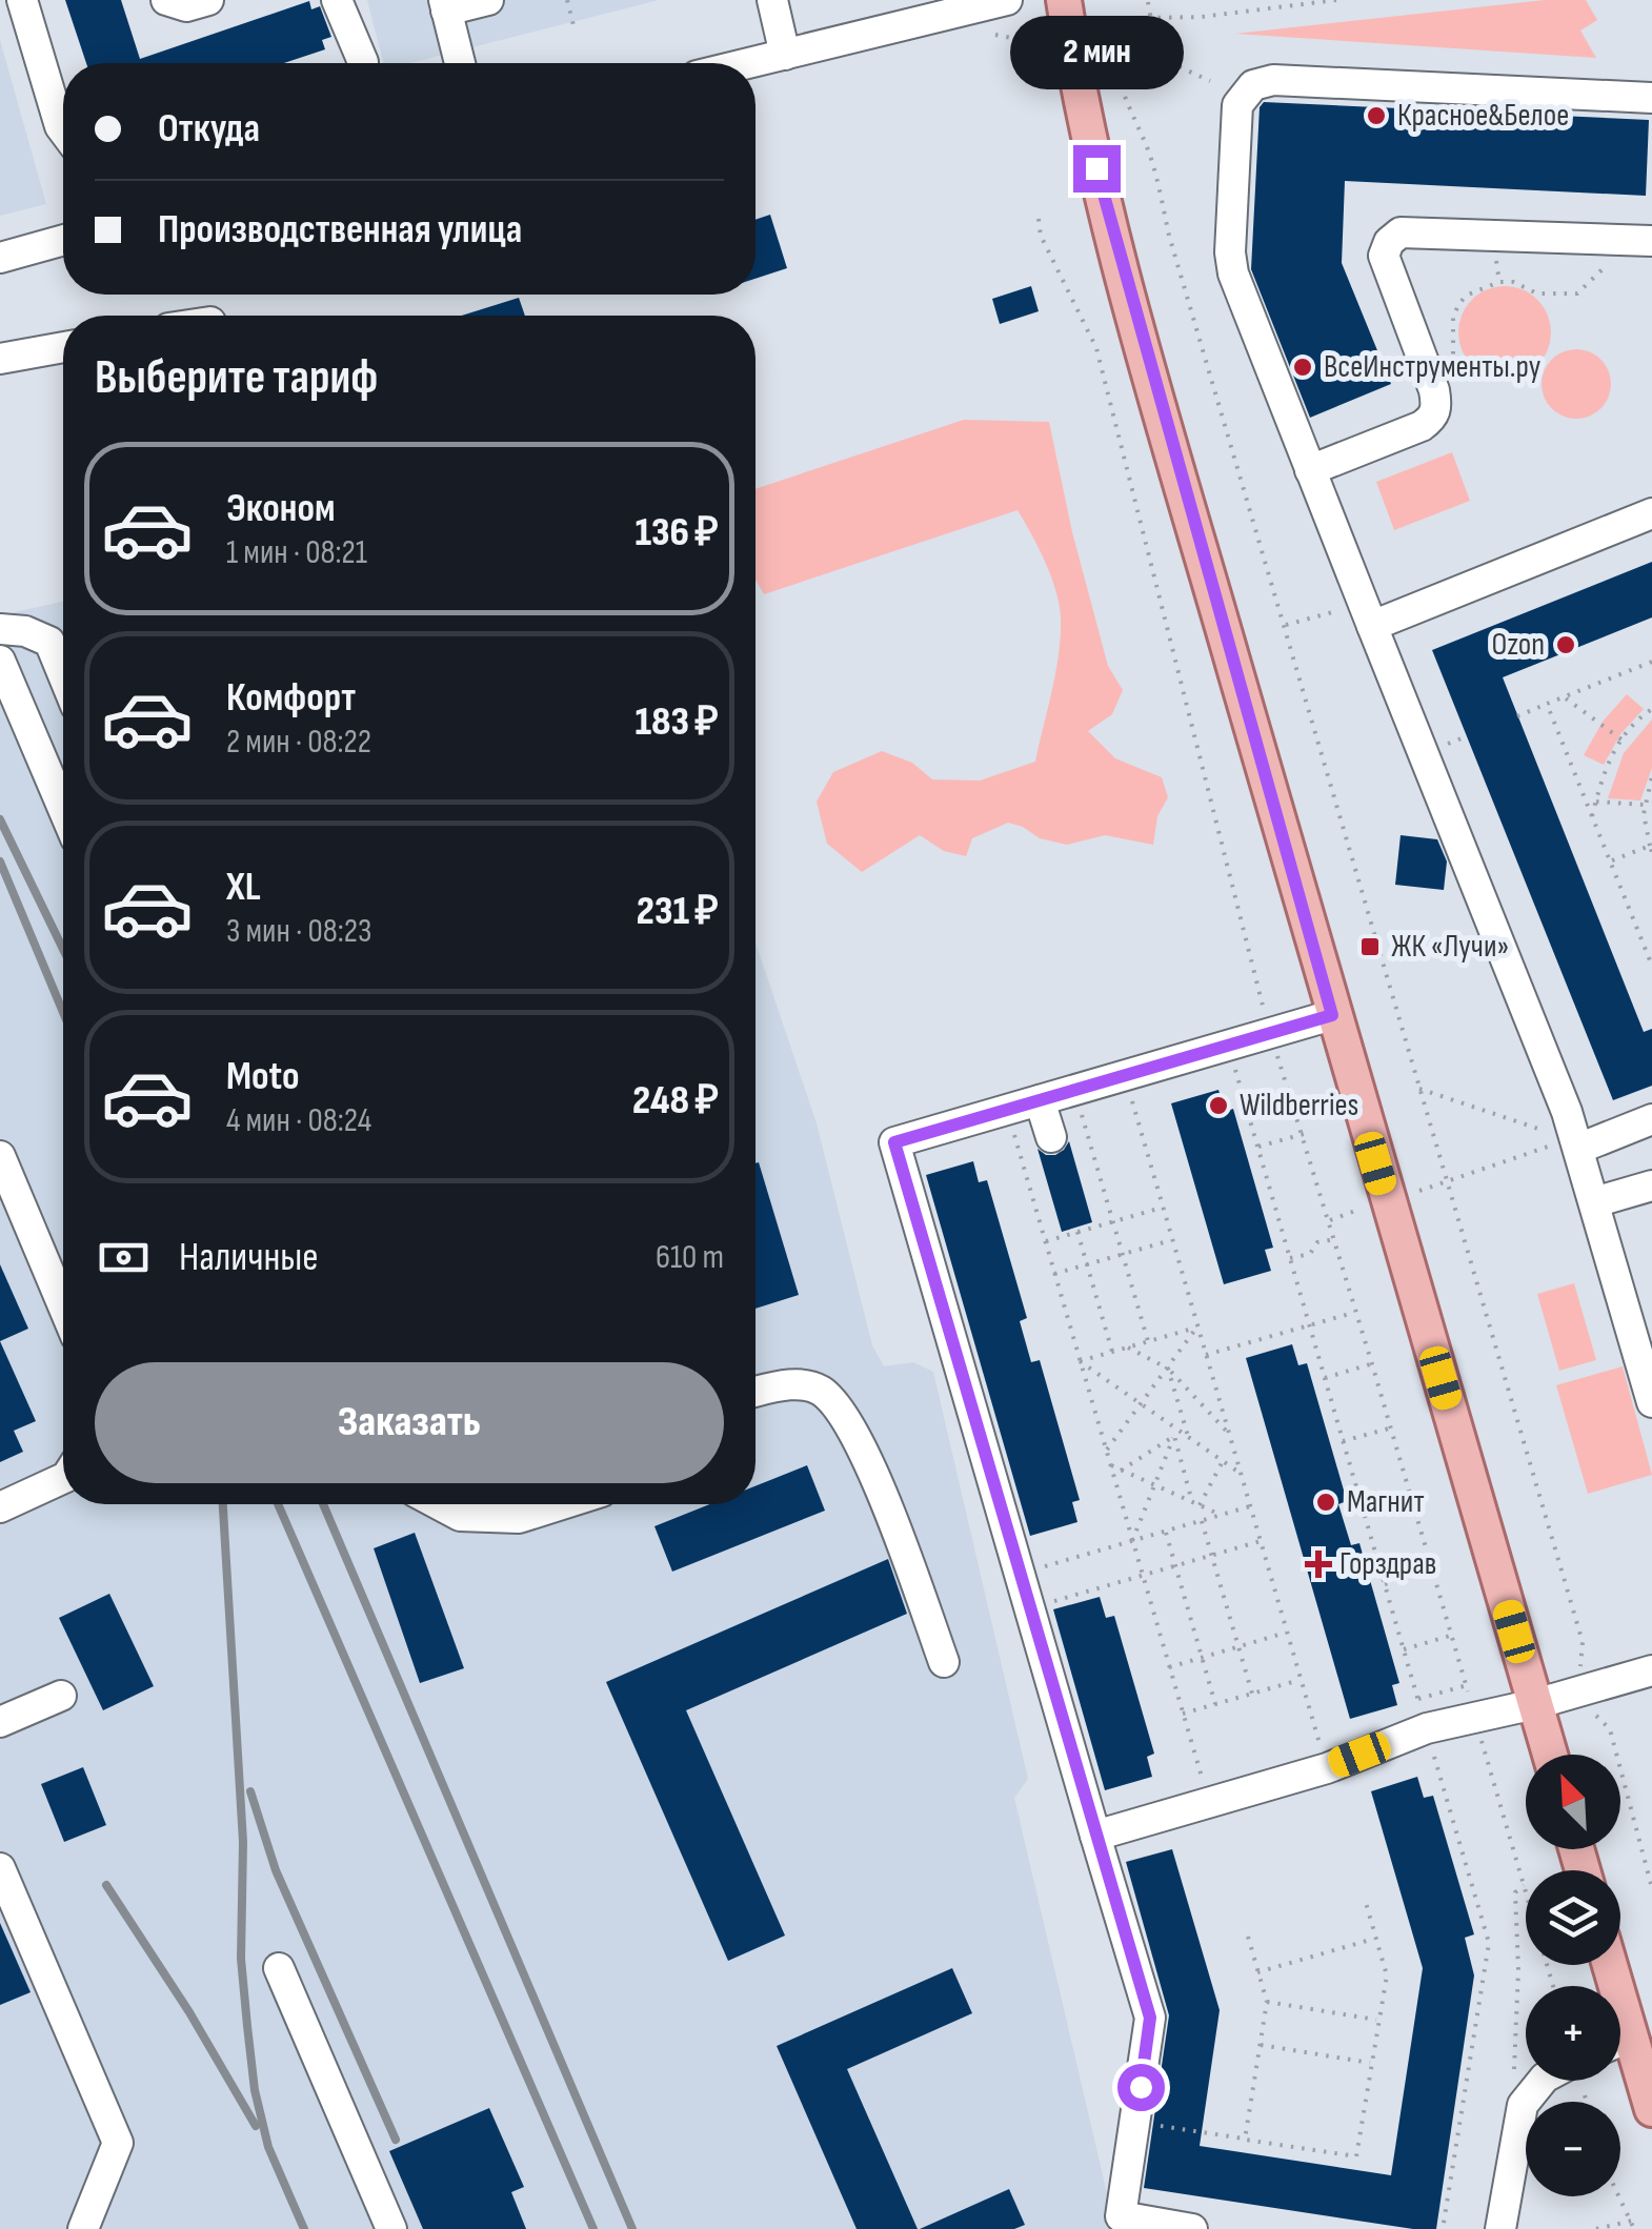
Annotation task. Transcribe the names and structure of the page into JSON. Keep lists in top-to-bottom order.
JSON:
{
  "places": {
    "other": [
      "Красное&Белое",
      "ВсеИнструменты.ру",
      "Ozon",
      "Wildberries",
      "Магнит"
    ],
    "transit": ["ЖК «Лучи»"],
    "health": ["Горздрав"]
  },
  "north": "top left",
  "page": {
    "bubble": "2 мин",
    "banner": ["Откуда", "Производственная улица"],
    "heading": "Выберите тариф",
    "list": [
      {
        "name": "Эконом",
        "note": "1 мин · 08:21",
        "value": "136 ₽"
      },
      {
        "name": "Комфорт",
        "note": "2 мин · 08:22",
        "value": "183 ₽"
      },
      {
        "name": "XL",
        "note": "3 мин · 08:23",
        "value": "231 ₽"
      },
      {
        "name": "Moto",
        "note": "4 мин · 08:24",
        "value": "248 ₽"
      }
    ],
    "pay": ["Наличные", "610 m"],
    "buttons": "Заказать",
    "map_buttons": ["+", "−"]
  }
}
